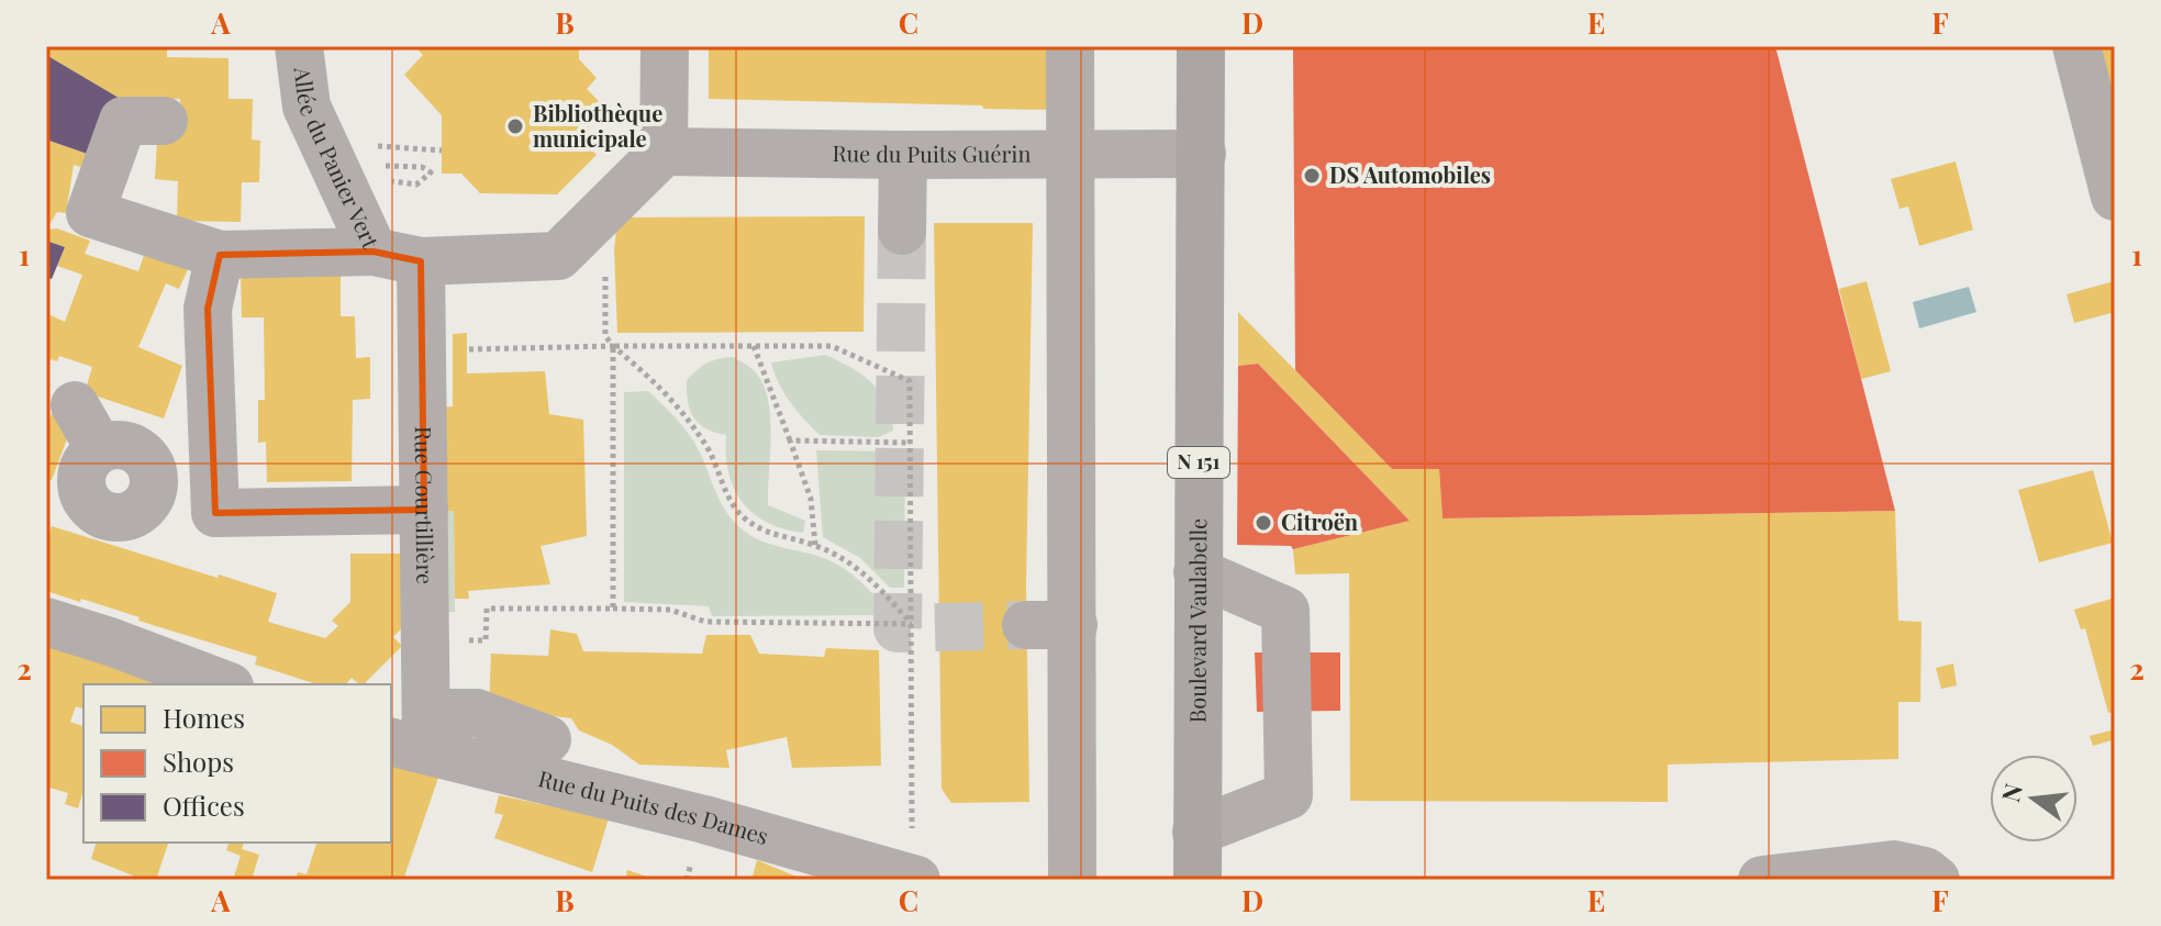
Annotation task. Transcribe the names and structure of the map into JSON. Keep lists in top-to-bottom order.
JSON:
{
  "streets": {
    "main road": ["N 151", "Boulevard Vaulabelle"],
    "street": [
      "Allée du Panier Vert",
      "Rue du Puits Guérin",
      "Rue Courtillière",
      "Rue du Puits des Dames"
    ]
  },
  "crossings": [
    ["Allée du Panier Vert", "Rue du Puits Guérin"],
    ["Allée du Panier Vert", "Rue Courtillière"],
    ["Rue du Puits Guérin", "Boulevard Vaulabelle"],
    ["Rue Courtillière", "Rue du Puits des Dames"]
  ],
  "places": ["Bibliothèque municipale", "DS Automobiles", "Citroën"],
  "legend": ["Homes", "Shops", "Offices"],
  "north": "left",
  "grid": {
    "columns": [
      "A",
      "B",
      "C",
      "D",
      "E",
      "F"
    ],
    "rows": ["1", "2"]
  }
}
